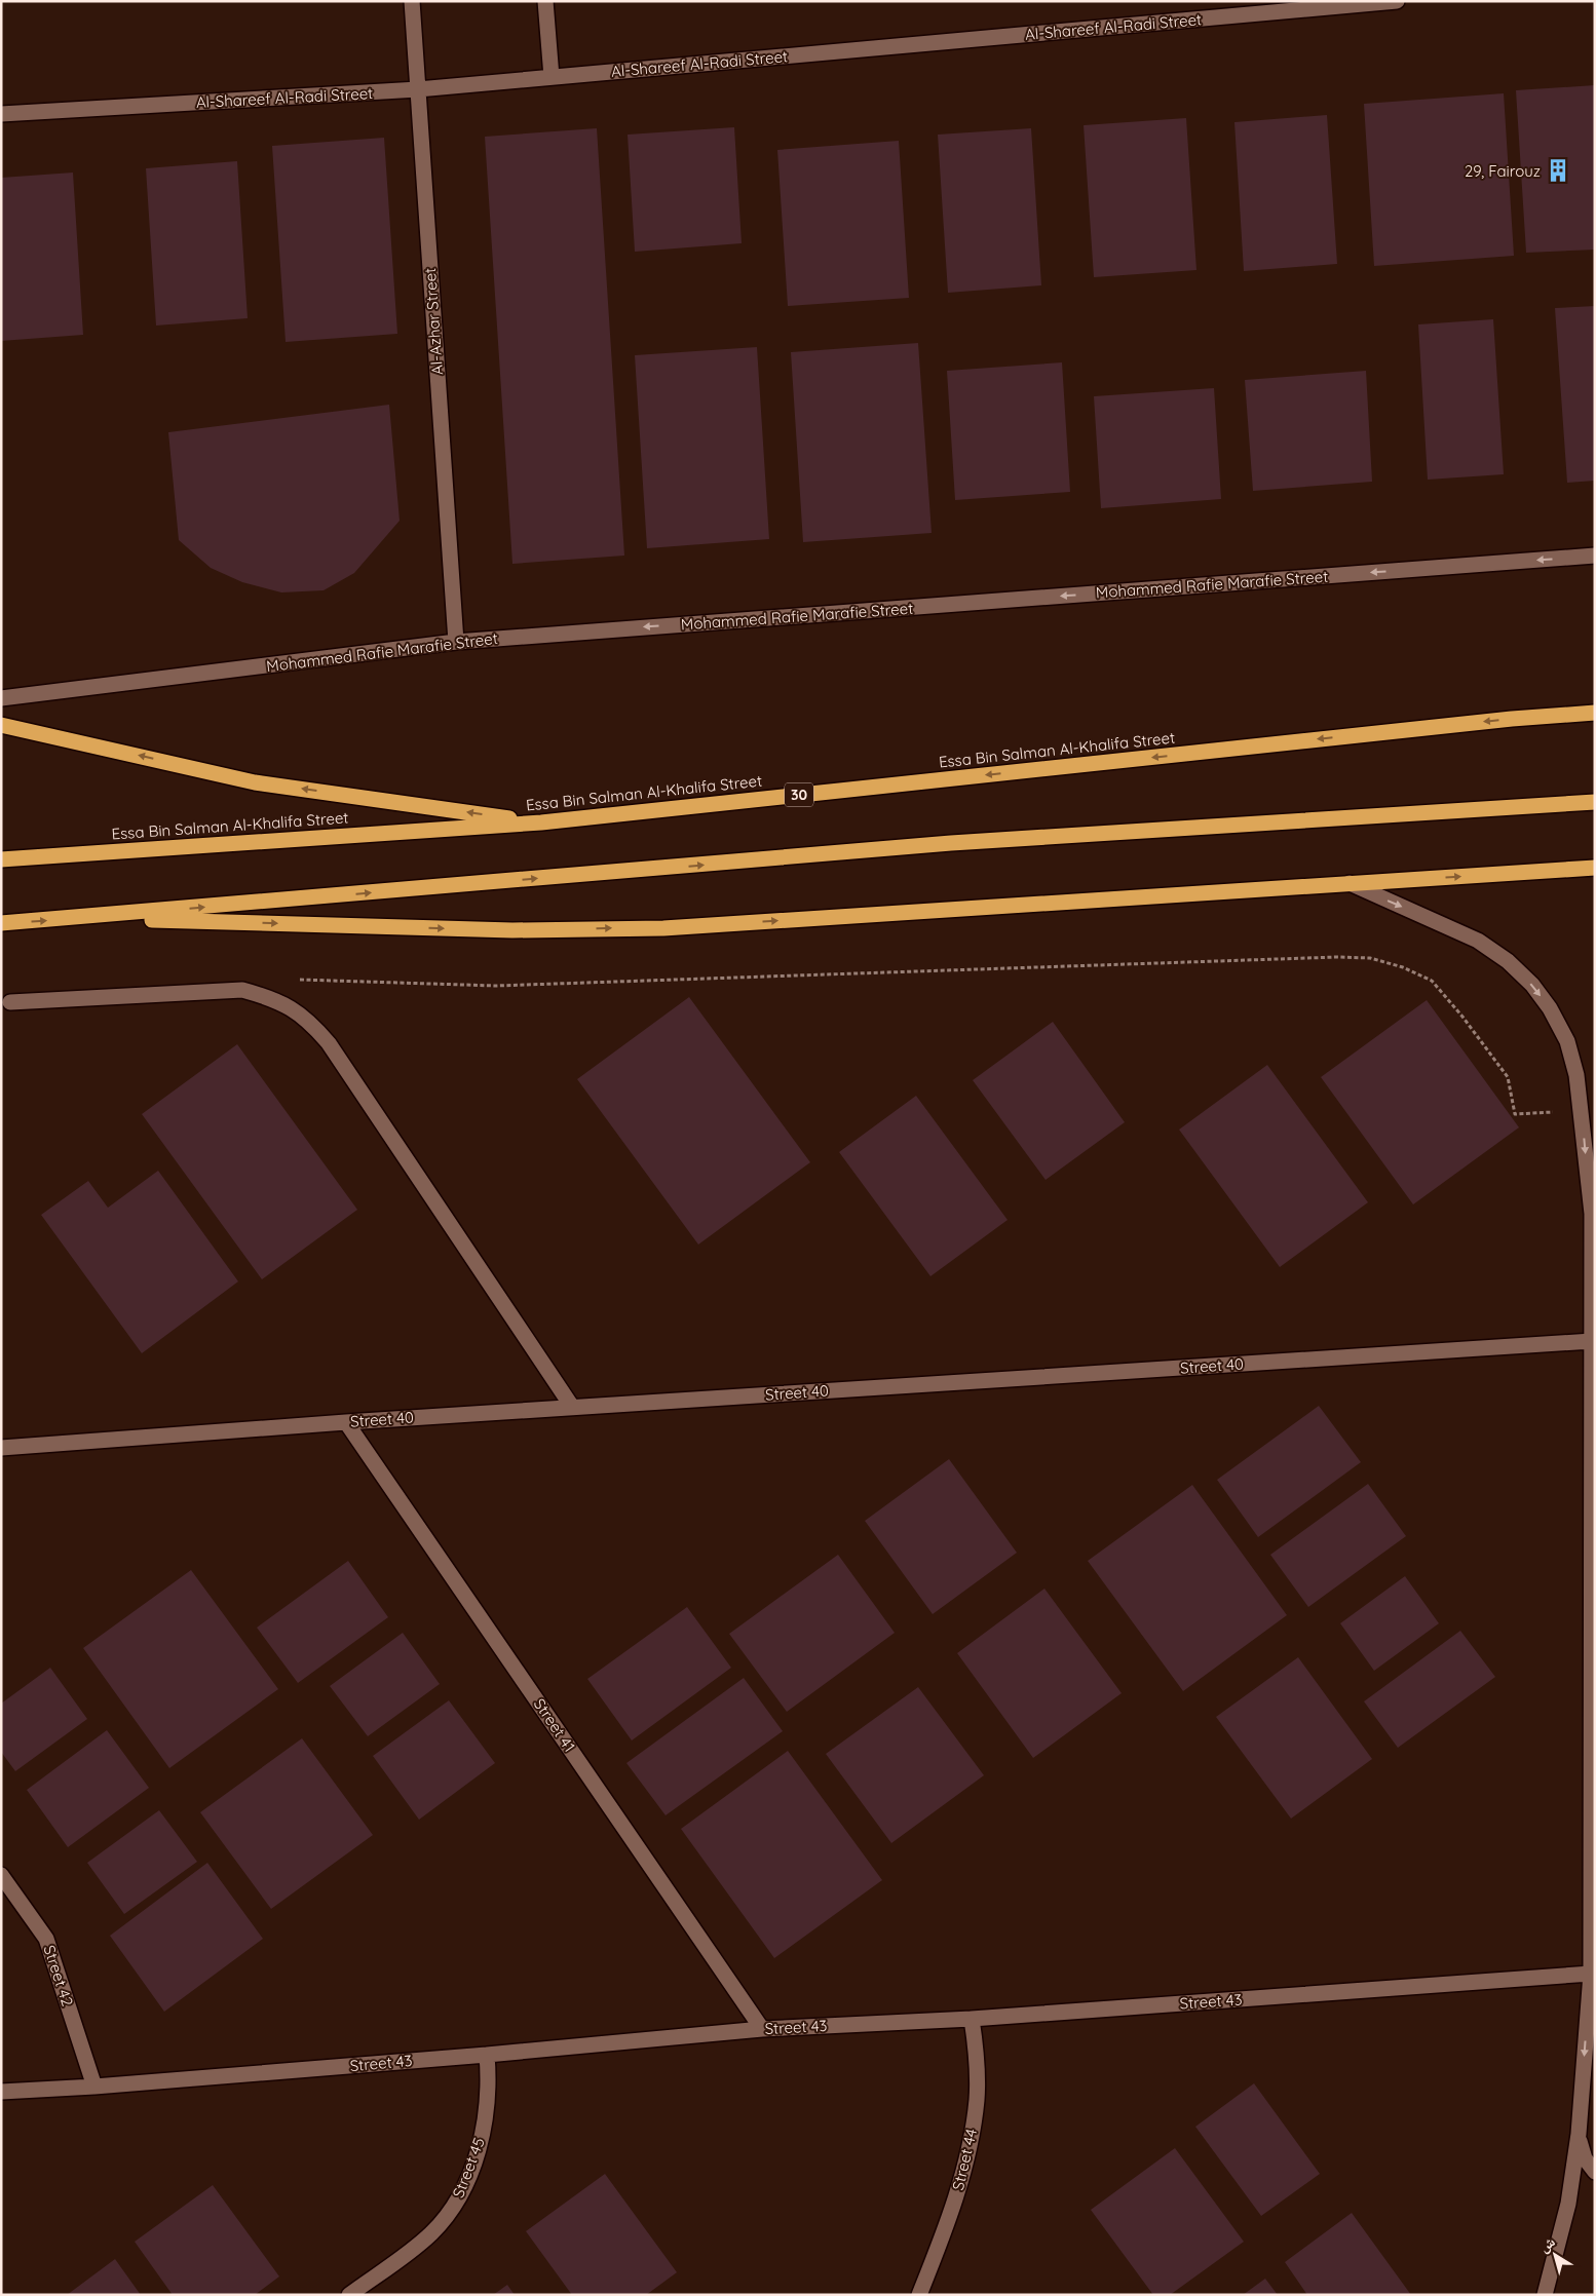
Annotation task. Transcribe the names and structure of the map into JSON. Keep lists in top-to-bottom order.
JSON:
{
  "streets": {
    "highway": ["Essa Bin Salman Al-Khalifa Street", "30"],
    "street": [
      "Al-Shareef Al-Radi Street",
      "Al-Azhar Street",
      "Mohammed Rafie Marafie Street",
      "Street 40",
      "Street 41",
      "Street 42",
      "Street 43",
      "Street 44",
      "Street 45"
    ]
  },
  "crossings": [
    ["Al-Shareef Al-Radi Street", "Al-Azhar Street"],
    ["Al-Azhar Street", "Mohammed Rafie Marafie Street"],
    ["Street 40", "Street 41"],
    ["Street 41", "Street 43"],
    ["Street 42", "Street 43"],
    ["Street 43", "Street 44"],
    ["Street 43", "Street 45"]
  ],
  "one_way": ["Mohammed Rafie Marafie Street"],
  "places": {
    "building": ["29, Fairouz"]
  },
  "north": "top left"
}
